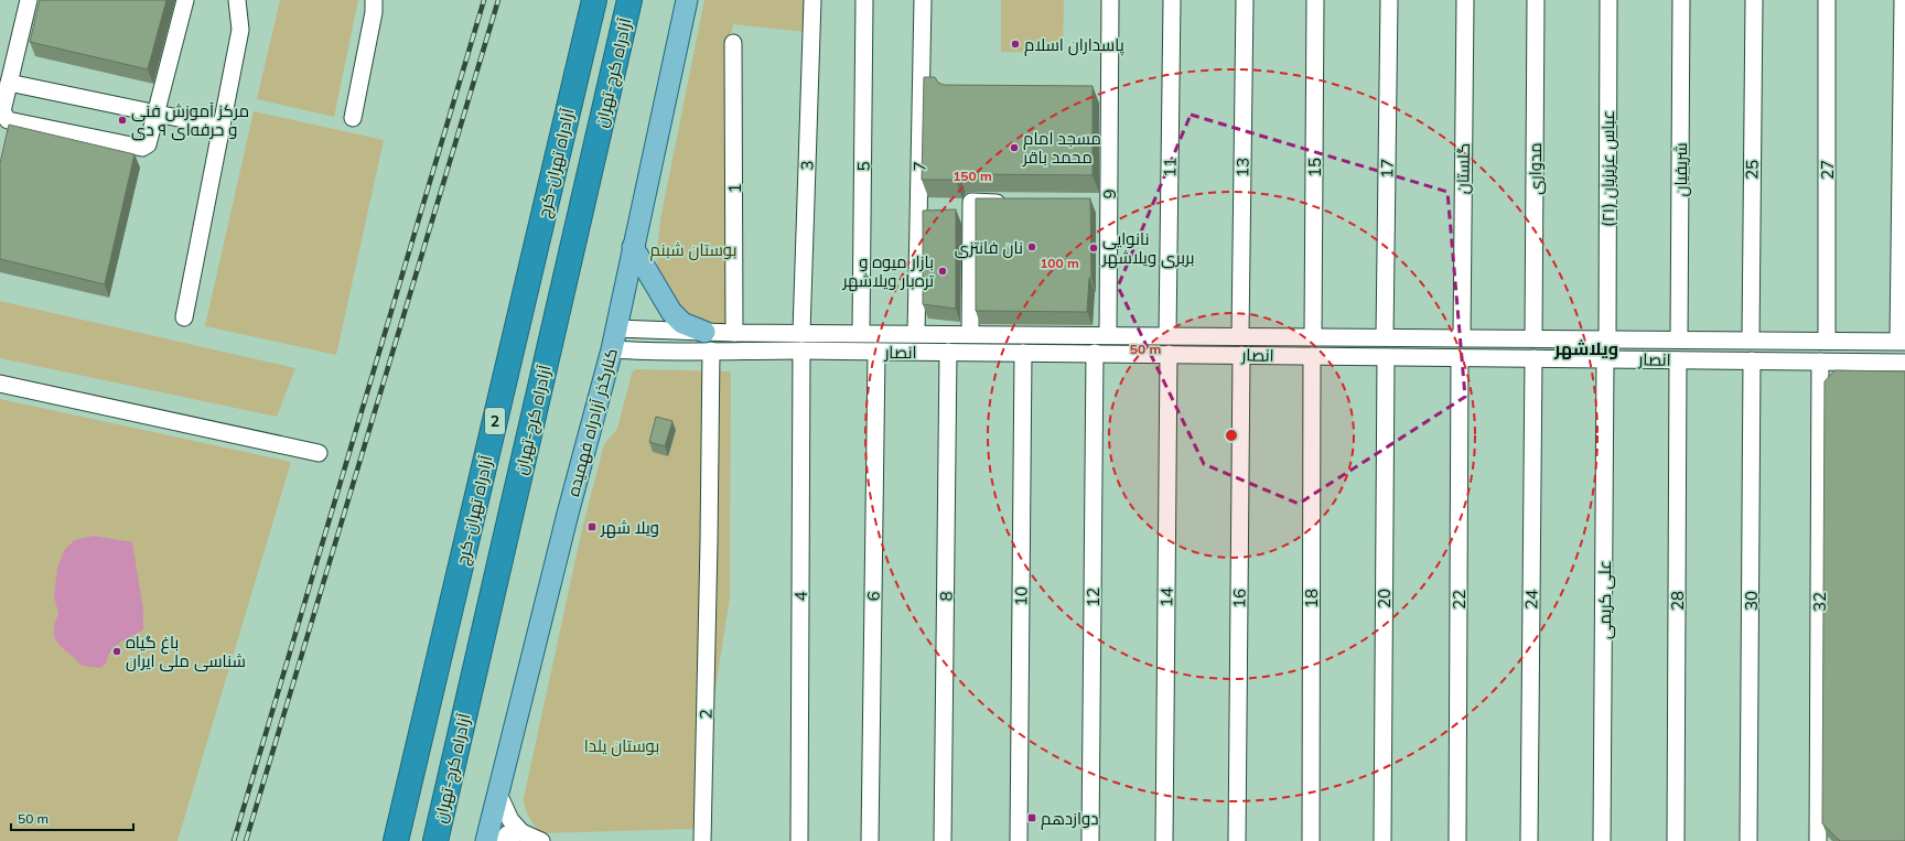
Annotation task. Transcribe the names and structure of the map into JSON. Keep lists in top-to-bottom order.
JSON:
{
  "streets": {
    "highway": ["آزادراه کرج-تهران", "آزادراه تهران-کرج", "2"],
    "main road": ["کنارگذر آزادراه فهمیده"],
    "street": [
      "3",
      "5",
      "7",
      "11",
      "13",
      "15",
      "17",
      "گلستان",
      "مدواری",
      "عباس عزیزیان (۲۱)",
      "شریفیان",
      "25",
      "27",
      "1",
      "9",
      "انصار",
      "4",
      "6",
      "8",
      "10",
      "12",
      "14",
      "16",
      "18",
      "20",
      "22",
      "24",
      "علی کریمی",
      "28",
      "30",
      "32"
    ]
  },
  "crossings": [
    ["3", "انصار"],
    ["5", "انصار"],
    ["7", "انصار"],
    ["11", "انصار"],
    ["13", "انصار"],
    ["15", "انصار"],
    ["17", "انصار"],
    ["گلستان", "انصار"],
    ["مدواری", "انصار"],
    ["عباس عزیزیان (۲۱)", "انصار"],
    ["شریفیان", "انصار"],
    ["25", "انصار"],
    ["27", "انصار"],
    ["1", "انصار"],
    ["9", "انصار"],
    ["انصار", "2"],
    ["انصار", "کنارگذر آزادراه فهمیده"],
    ["انصار", "4"],
    ["انصار", "6"],
    ["انصار", "8"],
    ["انصار", "10"],
    ["انصار", "12"],
    ["انصار", "14"],
    ["انصار", "16"],
    ["انصار", "18"],
    ["انصار", "20"],
    ["انصار", "22"],
    ["انصار", "24"],
    ["انصار", "علی کریمی"],
    ["انصار", "28"],
    ["انصار", "30"],
    ["انصار", "32"]
  ],
  "districts": ["ویلاشهر"],
  "parks": ["بوستان شبنم", "بوستان یلدا"],
  "places": {
    "other": [
      "پاسداران اسلام",
      "مرکز آموزش فنی و حرفه‌ای ۹ دی",
      "مسجد امام محمد باقر",
      "نان فانتزی",
      "نانوایی بربری ویلاشهر",
      "بازار میوه و تره‌بار ویلاشهر",
      "باغ گیاه‌ شناسی ملی ایران"
    ],
    "transit": ["ویلا شهر", "دوازدهم"]
  },
  "scale_bar": "50 m",
  "rings": ["150 m", "100 m", "50 m"]
}
